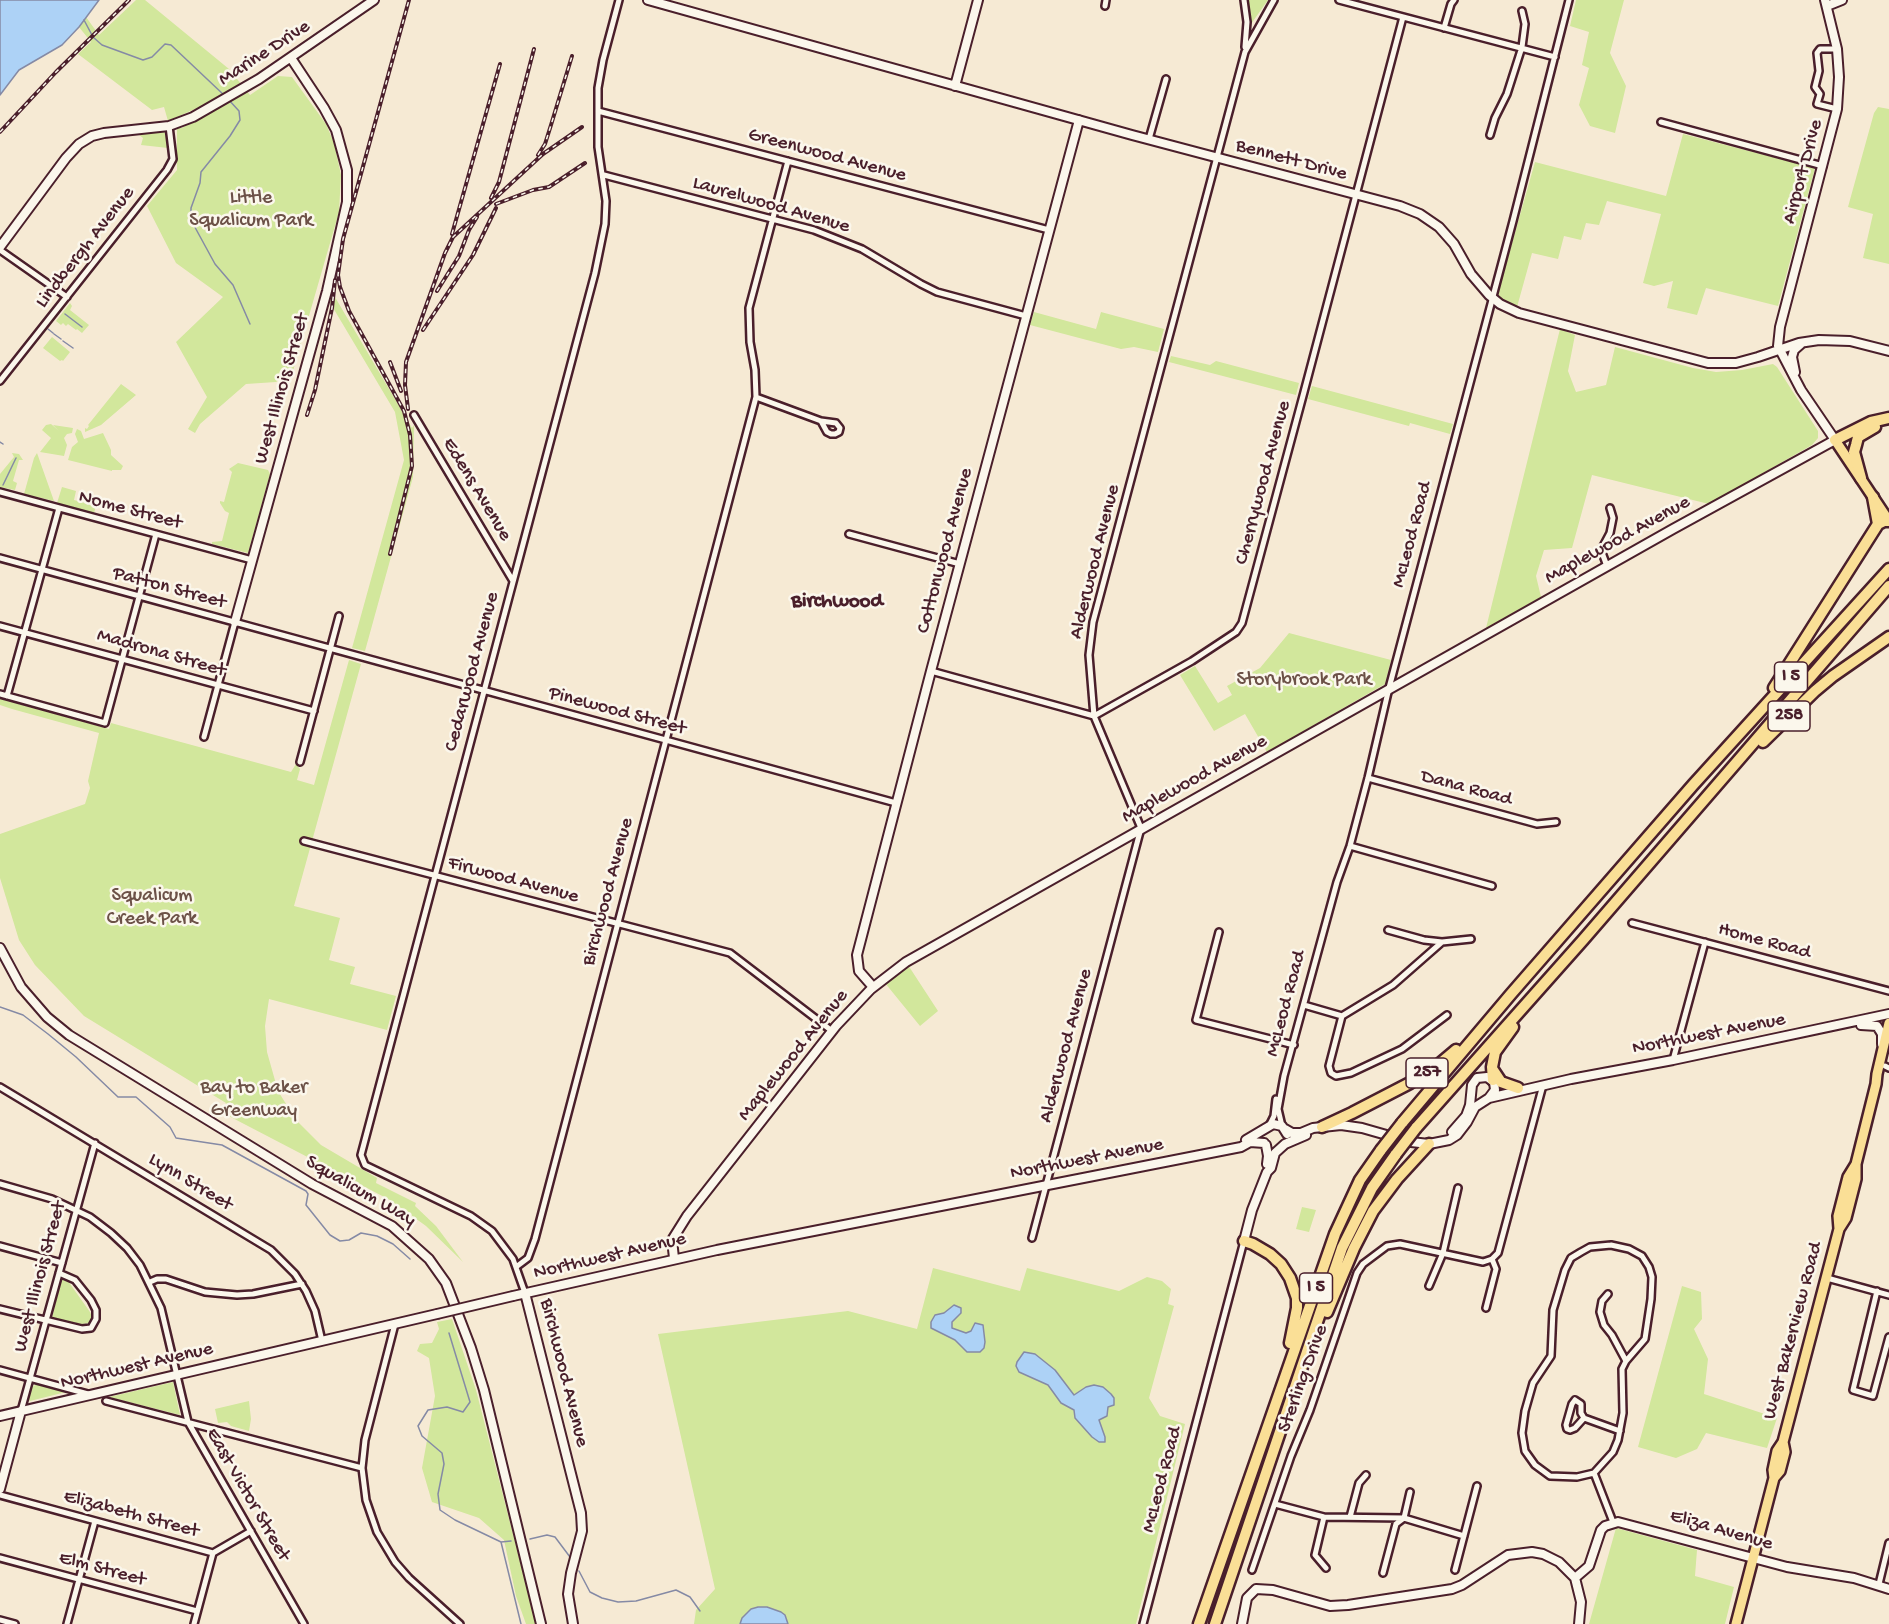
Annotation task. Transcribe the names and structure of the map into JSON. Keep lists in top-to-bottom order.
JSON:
{
  "streets": {
    "highway": ["I 5", "258", "257"],
    "main road": ["West Bakerview Road"],
    "street": [
      "Marine Drive",
      "Greenwood Avenue",
      "Bennett Drive",
      "Airport Drive",
      "Laurelwood Avenue",
      "Lindbergh Avenue",
      "West Illinois Street",
      "Cherrywood Avenue",
      "Edens Avenue",
      "Nome Street",
      "McLeod Road",
      "Maplewood Avenue",
      "Cottonwood Avenue",
      "Alderwood Avenue",
      "Patton Street",
      "Madrona Street",
      "Cedarwood Avenue",
      "Pinewood Street",
      "Dana Road",
      "Firwood Avenue",
      "Birchwood Avenue",
      "Home Road",
      "Northwest Avenue",
      "Lynn Street",
      "Squalicum Way",
      "Sterling Drive",
      "East Victor Street",
      "Elizabeth Street",
      "Eliza Avenue",
      "Elm Street"
    ]
  },
  "crossings": [
    ["Marine Drive", "Lindbergh Avenue"],
    ["Marine Drive", "West Illinois Street"],
    ["Greenwood Avenue", "Cottonwood Avenue"],
    ["Greenwood Avenue", "Cedarwood Avenue"],
    ["Greenwood Avenue", "Birchwood Avenue"],
    ["Bennett Drive", "Airport Drive"],
    ["Bennett Drive", "Cherrywood Avenue"],
    ["Bennett Drive", "McLeod Road"],
    ["Bennett Drive", "Cottonwood Avenue"],
    ["Bennett Drive", "Alderwood Avenue"],
    ["Laurelwood Avenue", "Cottonwood Avenue"],
    ["Laurelwood Avenue", "Cedarwood Avenue"],
    ["Laurelwood Avenue", "Birchwood Avenue"],
    ["West Illinois Street", "Nome Street"],
    ["West Illinois Street", "Patton Street"],
    ["West Illinois Street", "Madrona Street"],
    ["West Illinois Street", "Northwest Avenue"],
    ["West Illinois Street", "Lynn Street"],
    ["West Illinois Street", "East Victor Street"],
    ["Cherrywood Avenue", "Alderwood Avenue"],
    ["Edens Avenue", "Cedarwood Avenue"],
    ["McLeod Road", "Maplewood Avenue"],
    ["McLeod Road", "Dana Road"],
    ["McLeod Road", "Northwest Avenue"],
    ["Maplewood Avenue", "Cottonwood Avenue"],
    ["Maplewood Avenue", "Alderwood Avenue"],
    ["Maplewood Avenue", "Firwood Avenue"],
    ["Maplewood Avenue", "Northwest Avenue"],
    ["Cottonwood Avenue", "Pinewood Street"],
    ["Alderwood Avenue", "Northwest Avenue"],
    ["Patton Street", "Pinewood Street"],
    ["Cedarwood Avenue", "Pinewood Street"],
    ["Cedarwood Avenue", "Firwood Avenue"],
    ["Cedarwood Avenue", "Birchwood Avenue"],
    ["I 5", "258"],
    ["I 5", "257"],
    ["Pinewood Street", "Birchwood Avenue"],
    ["Firwood Avenue", "Birchwood Avenue"],
    ["Birchwood Avenue", "Northwest Avenue"],
    ["Northwest Avenue", "Lynn Street"],
    ["Northwest Avenue", "East Victor Street"],
    ["West Bakerview Road", "Eliza Avenue"],
    ["East Victor Street", "Elizabeth Street"]
  ],
  "districts": ["Birchwood"],
  "parks": [
    "Little Squalicum Park",
    "Storybrook Park",
    "Squalicum Creek Park",
    "Bay to Baker Greenway"
  ]
}
